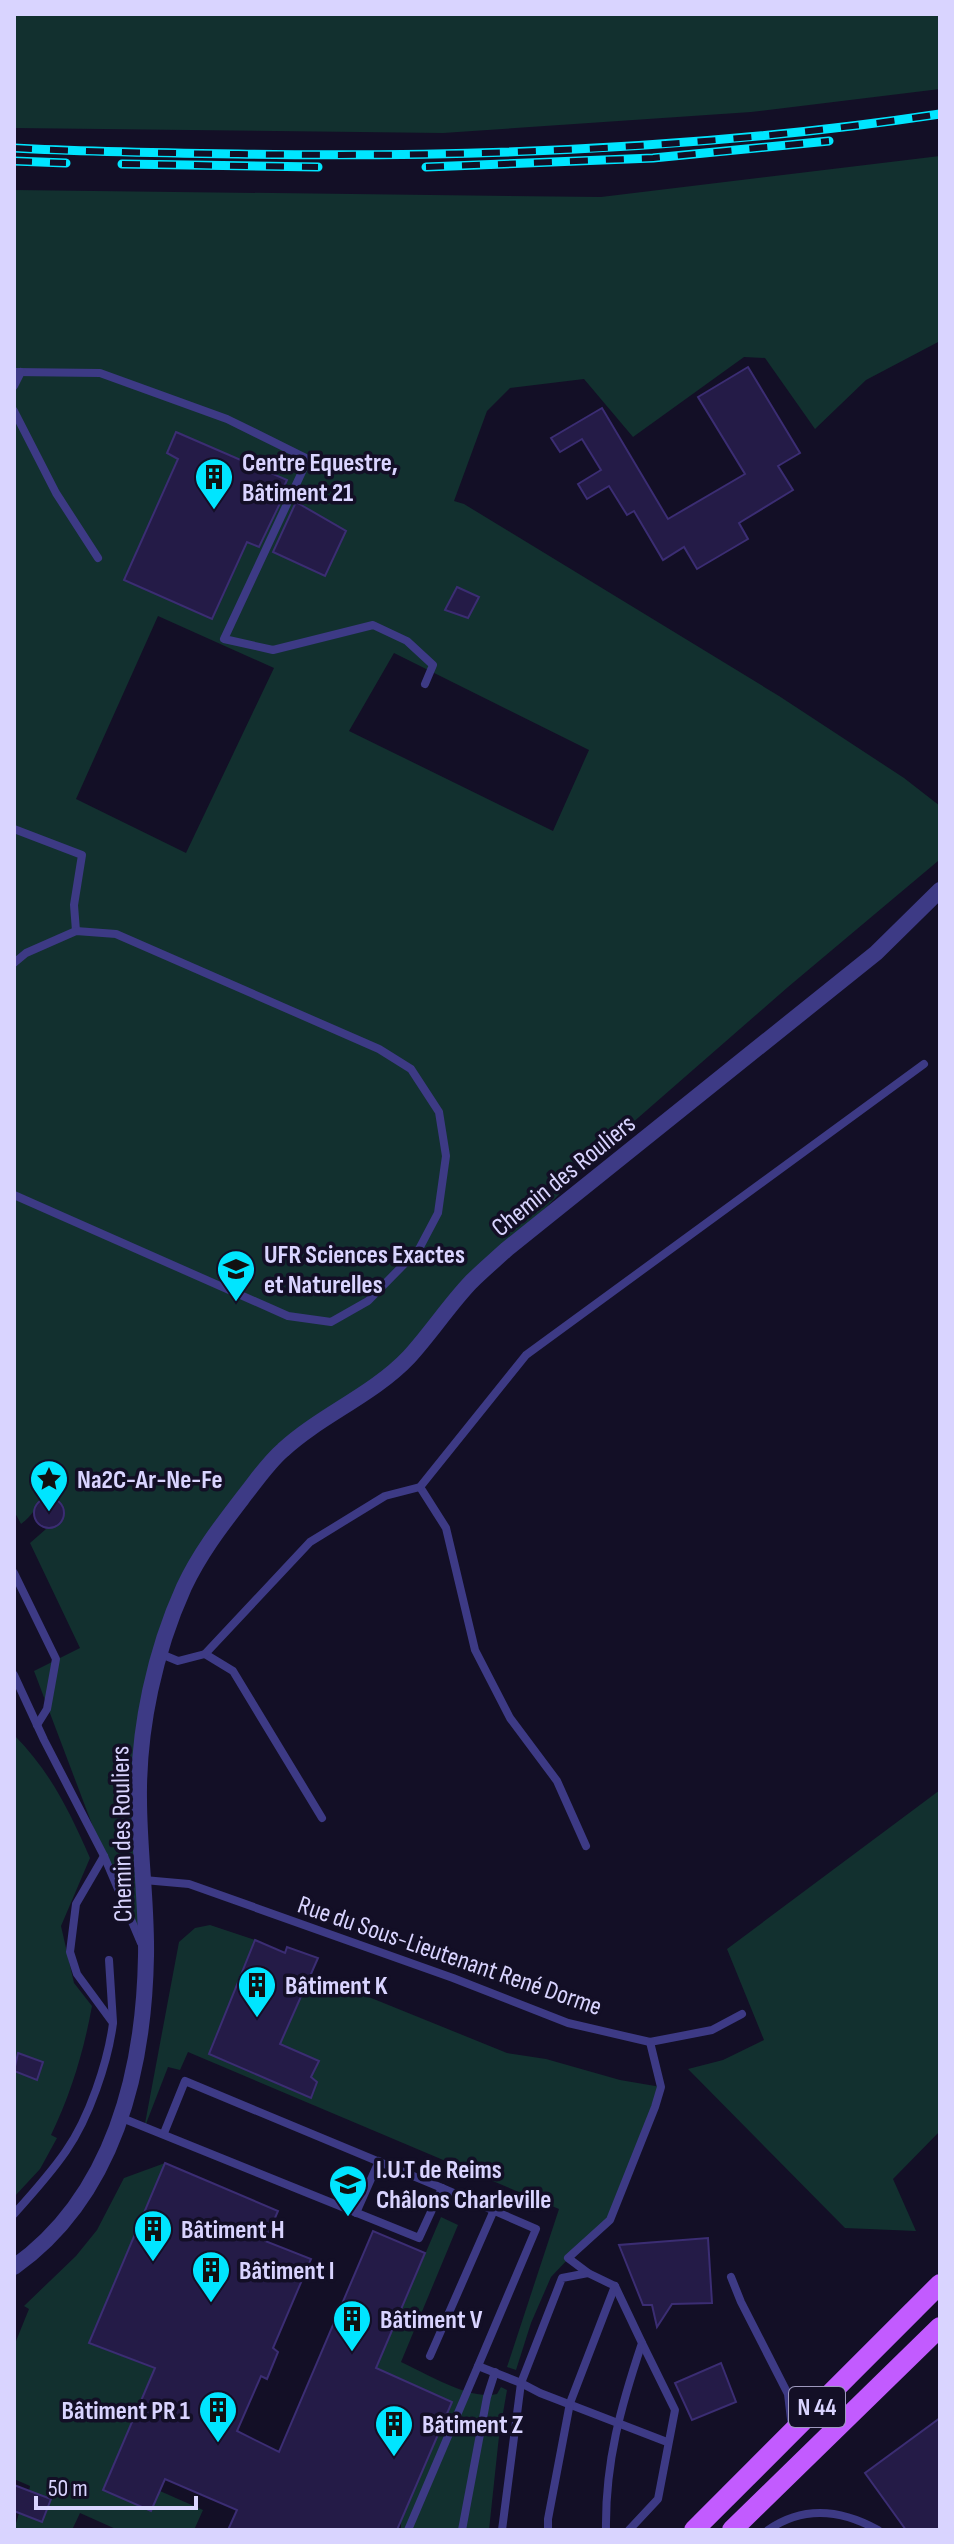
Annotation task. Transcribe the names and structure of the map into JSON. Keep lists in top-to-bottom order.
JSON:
{
  "streets": {
    "main road": ["N 44"],
    "street": ["Chemin des Rouliers"],
    "lane": ["Rue du Sous-Lieutenant René Dorme"]
  },
  "crossings": [
    ["Chemin des Rouliers", "Rue du Sous-Lieutenant René Dorme"]
  ],
  "places": {
    "building": [
      "Centre Equestre, Bâtiment 21",
      "Bâtiment K",
      "Bâtiment H",
      "Bâtiment I",
      "Bâtiment V",
      "Bâtiment PR 1",
      "Bâtiment Z"
    ],
    "school or university": ["UFR Sciences Exactes et Naturelles", "I.U.T de Reims Châlons Charleville"],
    "place": ["Na2C-Ar-Ne-Fe"]
  },
  "scale_bar": "50 m"
}
